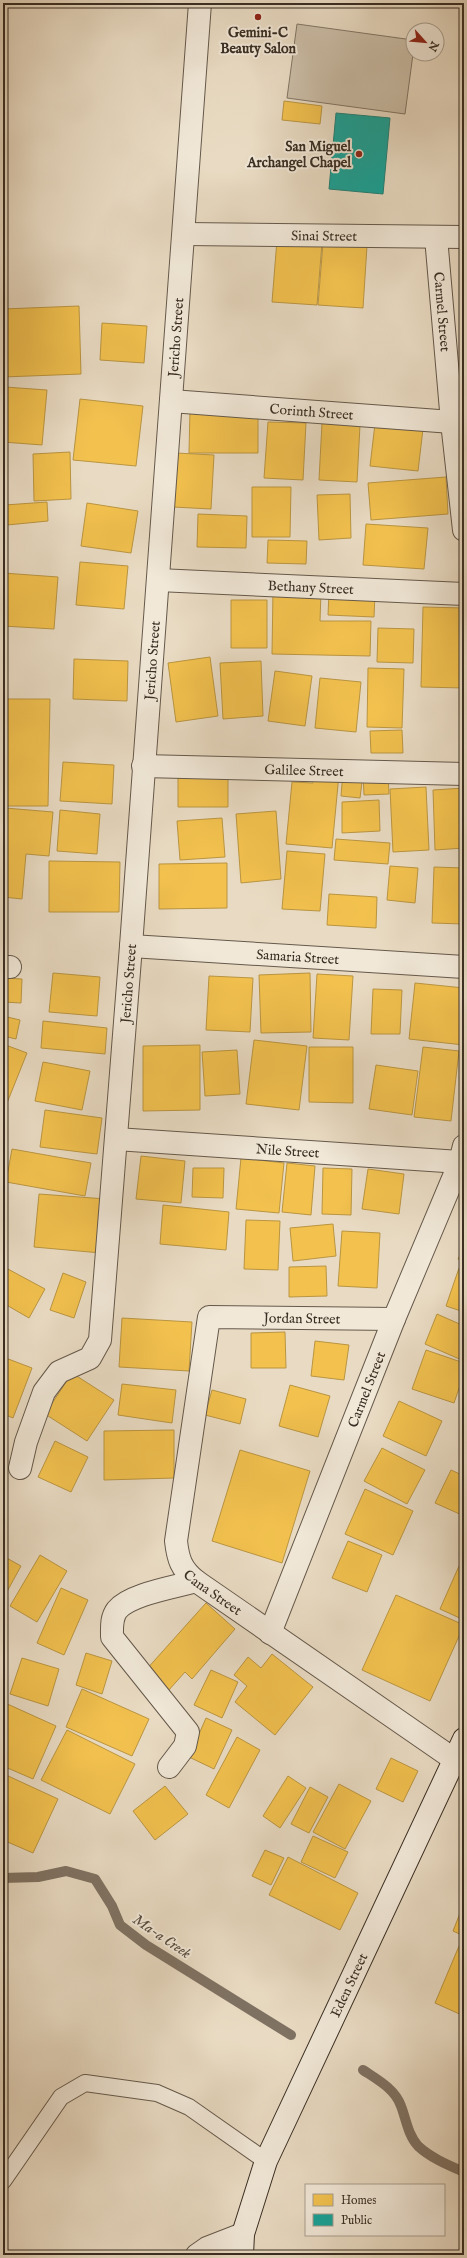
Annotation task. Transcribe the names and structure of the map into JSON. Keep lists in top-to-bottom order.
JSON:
{
  "streets": {
    "street": [
      "Sinai Street",
      "Carmel Street",
      "Jericho Street",
      "Corinth Street",
      "Bethany Street",
      "Galilee Street",
      "Samaria Street",
      "Nile Street",
      "Jordan Street",
      "Cana Street",
      "Eden Street"
    ]
  },
  "crossings": [
    ["Sinai Street", "Carmel Street"],
    ["Sinai Street", "Jericho Street"],
    ["Carmel Street", "Corinth Street"],
    ["Carmel Street", "Nile Street"],
    ["Carmel Street", "Jordan Street"],
    ["Carmel Street", "Cana Street"],
    ["Jericho Street", "Corinth Street"],
    ["Jericho Street", "Bethany Street"],
    ["Jericho Street", "Galilee Street"],
    ["Jericho Street", "Samaria Street"],
    ["Jericho Street", "Nile Street"],
    ["Jordan Street", "Cana Street"],
    ["Cana Street", "Eden Street"]
  ],
  "water": ["Ma-a Creek"],
  "places": ["Gemini-C Beauty Salon", "San Miguel Archangel Chapel"],
  "legend": ["Homes", "Public"],
  "north": "bottom right"
}
